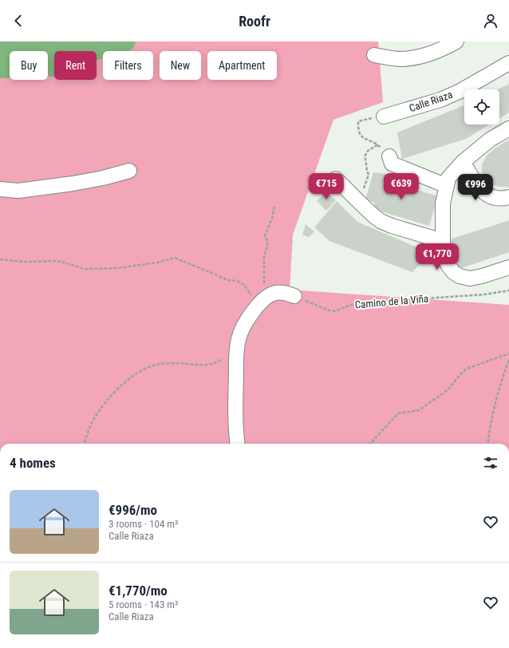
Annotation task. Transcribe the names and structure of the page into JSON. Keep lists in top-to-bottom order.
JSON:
{
  "streets": {
    "street": ["Calle Riaza"],
    "path": ["Camino de la Viña"]
  },
  "page": {
    "header": "Roofr",
    "chip": [
      "Buy",
      "Rent",
      "Filters",
      "New",
      "Apartment"
    ],
    "price": [
      "€715",
      "€639",
      "€996",
      "€1,770"
    ],
    "heading": "4 homes",
    "list": [
      {
        "name": "€996/mo",
        "note": "3 rooms · 104 m² · Calle Riaza"
      },
      {
        "name": "€1,770/mo",
        "note": "5 rooms · 143 m² · Calle Riaza"
      }
    ]
  }
}
